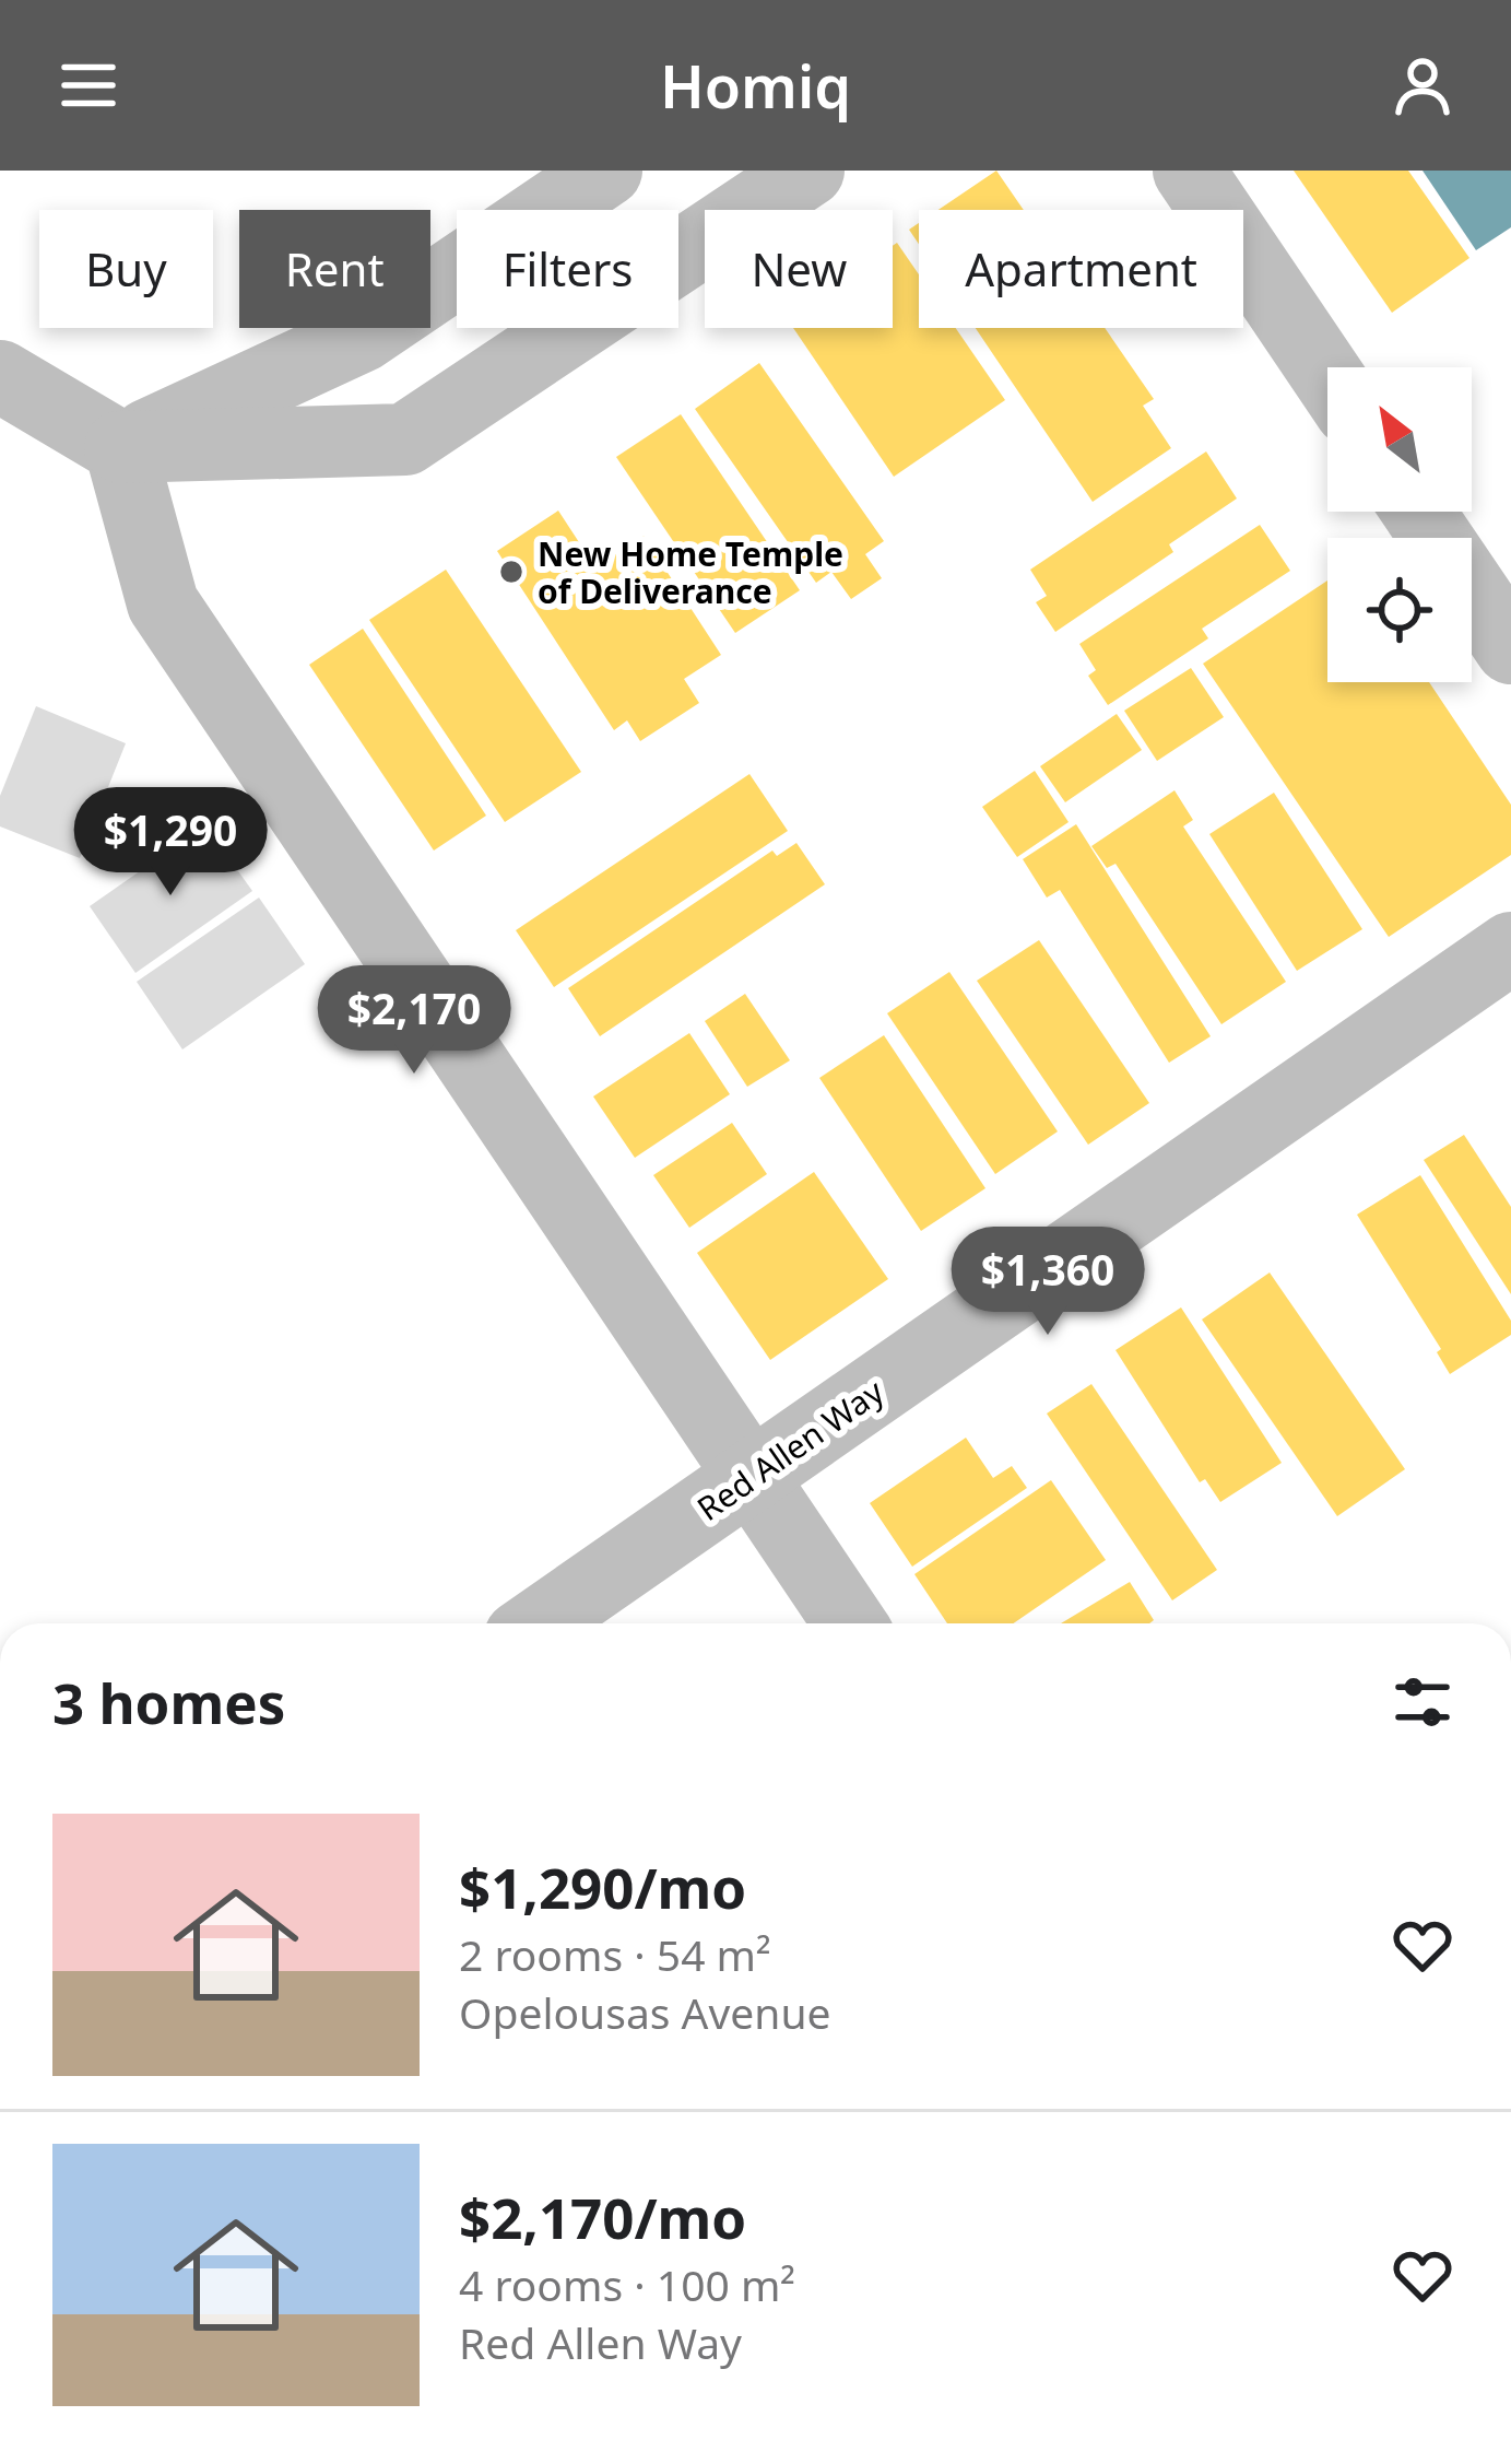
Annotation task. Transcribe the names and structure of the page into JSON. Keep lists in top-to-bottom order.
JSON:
{
  "streets": {
    "street": ["Red Allen Way"]
  },
  "places": ["New Home Temple of Deliverance"],
  "north": "top left",
  "page": {
    "header": "Homiq",
    "chip": [
      "Buy",
      "Rent",
      "Filters",
      "New",
      "Apartment"
    ],
    "price": ["$1,290", "$2,170", "$1,360"],
    "heading": "3 homes",
    "list": [
      {
        "name": "$1,290/mo",
        "note": "2 rooms · 54 m² · Opelousas Avenue"
      },
      {
        "name": "$2,170/mo",
        "note": "4 rooms · 100 m² · Red Allen Way"
      }
    ]
  }
}
